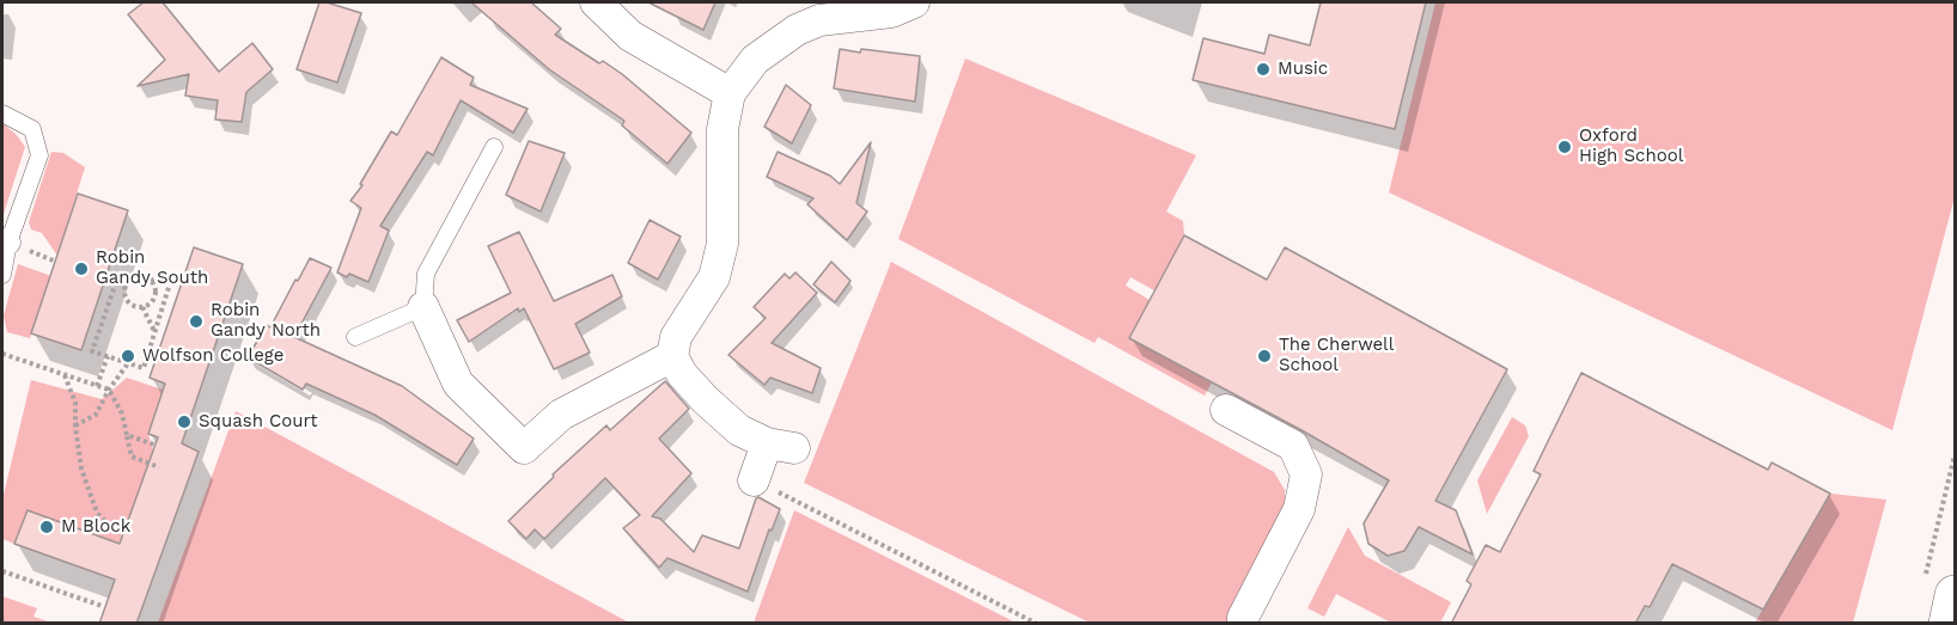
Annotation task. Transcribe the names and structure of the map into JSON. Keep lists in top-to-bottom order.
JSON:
{
  "places": [
    "Music",
    "Oxford High School",
    "Robin Gandy South",
    "Robin Gandy North",
    "Wolfson College",
    "The Cherwell School",
    "Squash Court",
    "M Block"
  ]
}
